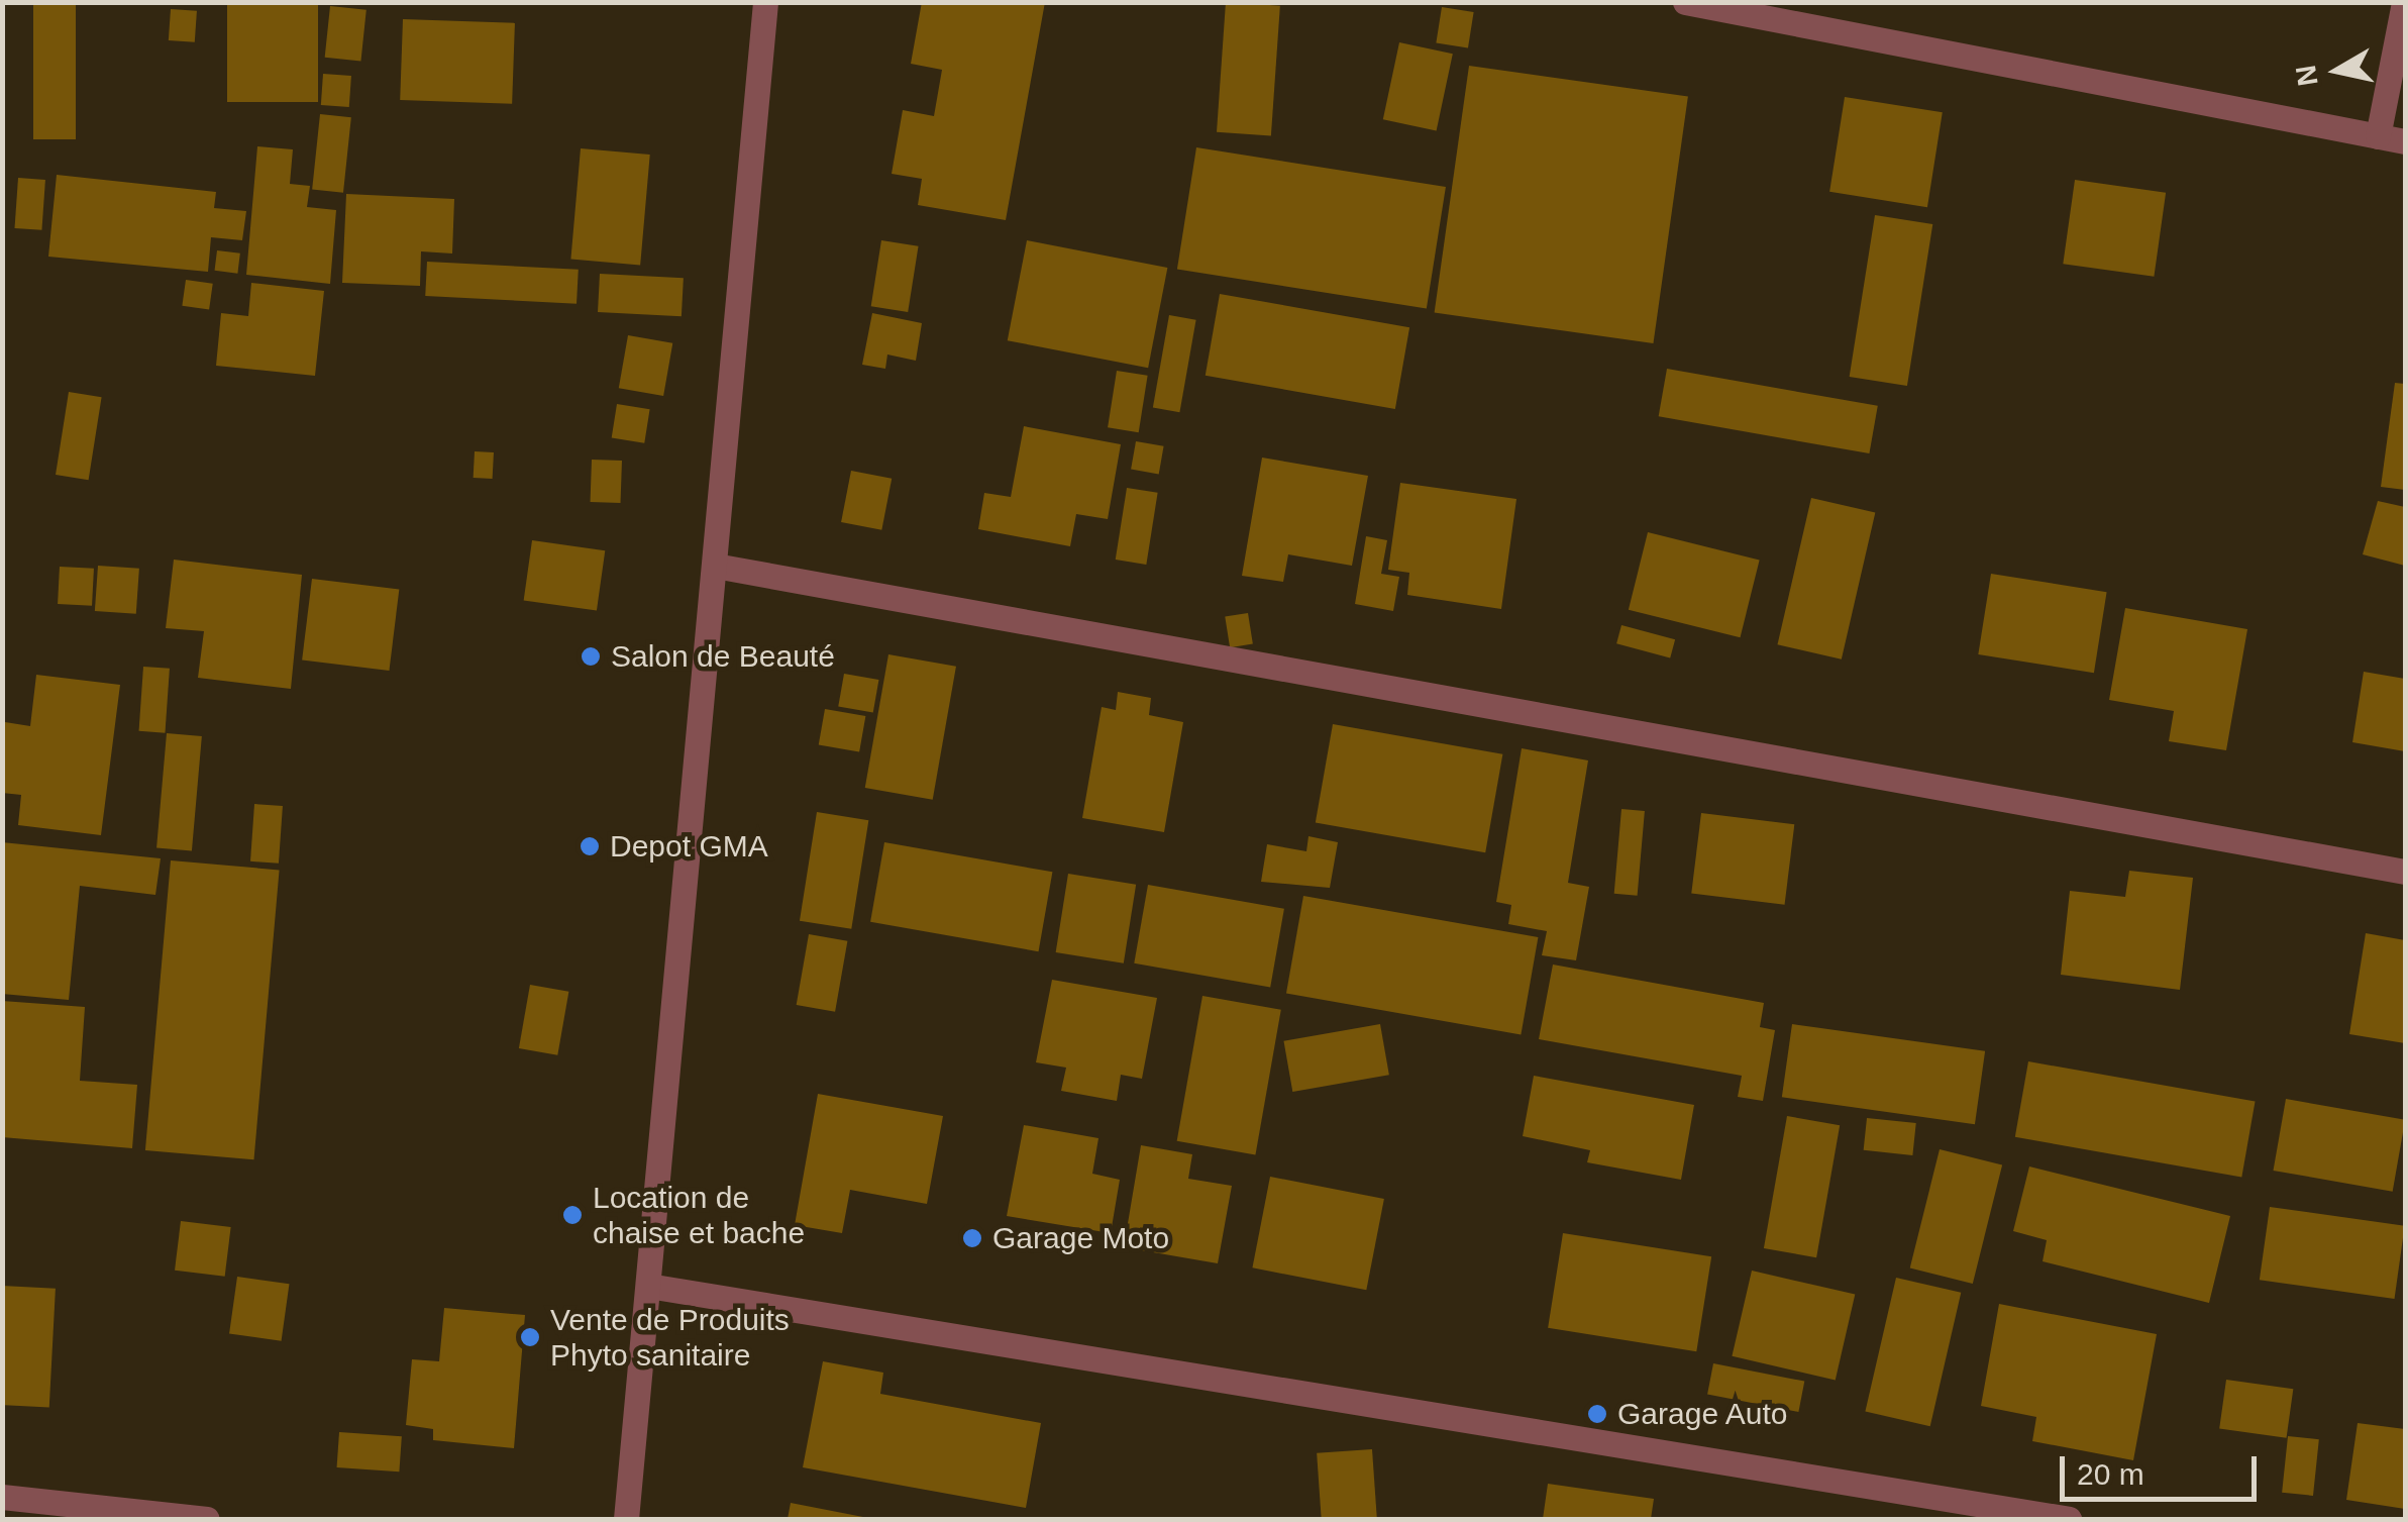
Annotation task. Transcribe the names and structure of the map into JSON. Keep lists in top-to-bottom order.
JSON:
{
  "places": [
    "Salon de Beauté",
    "Depot GMA",
    "Location de chaise et bache",
    "Garage Moto",
    "Vente de Produits Phyto sanitaire",
    "Garage Auto"
  ],
  "scale_bar": "20 m",
  "north": "left"
}
